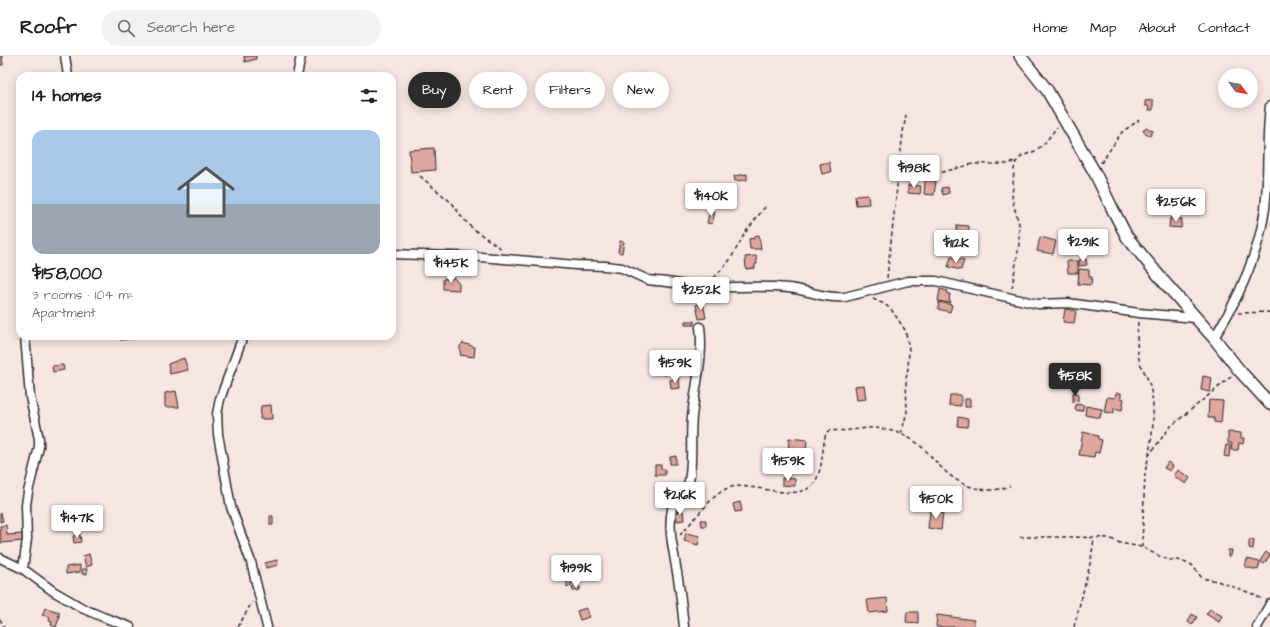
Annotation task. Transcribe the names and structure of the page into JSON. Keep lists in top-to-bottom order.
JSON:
{
  "north": "bottom right",
  "page": {
    "header": "Roofr",
    "search": "Search here",
    "nav": [
      "Home",
      "Map",
      "About",
      "Contact"
    ],
    "chip": [
      "Buy",
      "Rent",
      "Filters",
      "New"
    ],
    "heading": "14 homes",
    "list": [
      {
        "name": "$158,000",
        "note": "3 rooms · 104 m² · Apartment"
      }
    ],
    "price": [
      "$198K",
      "$140K",
      "$256K",
      "$291K",
      "$112K",
      "$145K",
      "$252K",
      "$159K",
      "$158K",
      "$159K",
      "$216K",
      "$150K",
      "$147K",
      "$199K"
    ]
  }
}
